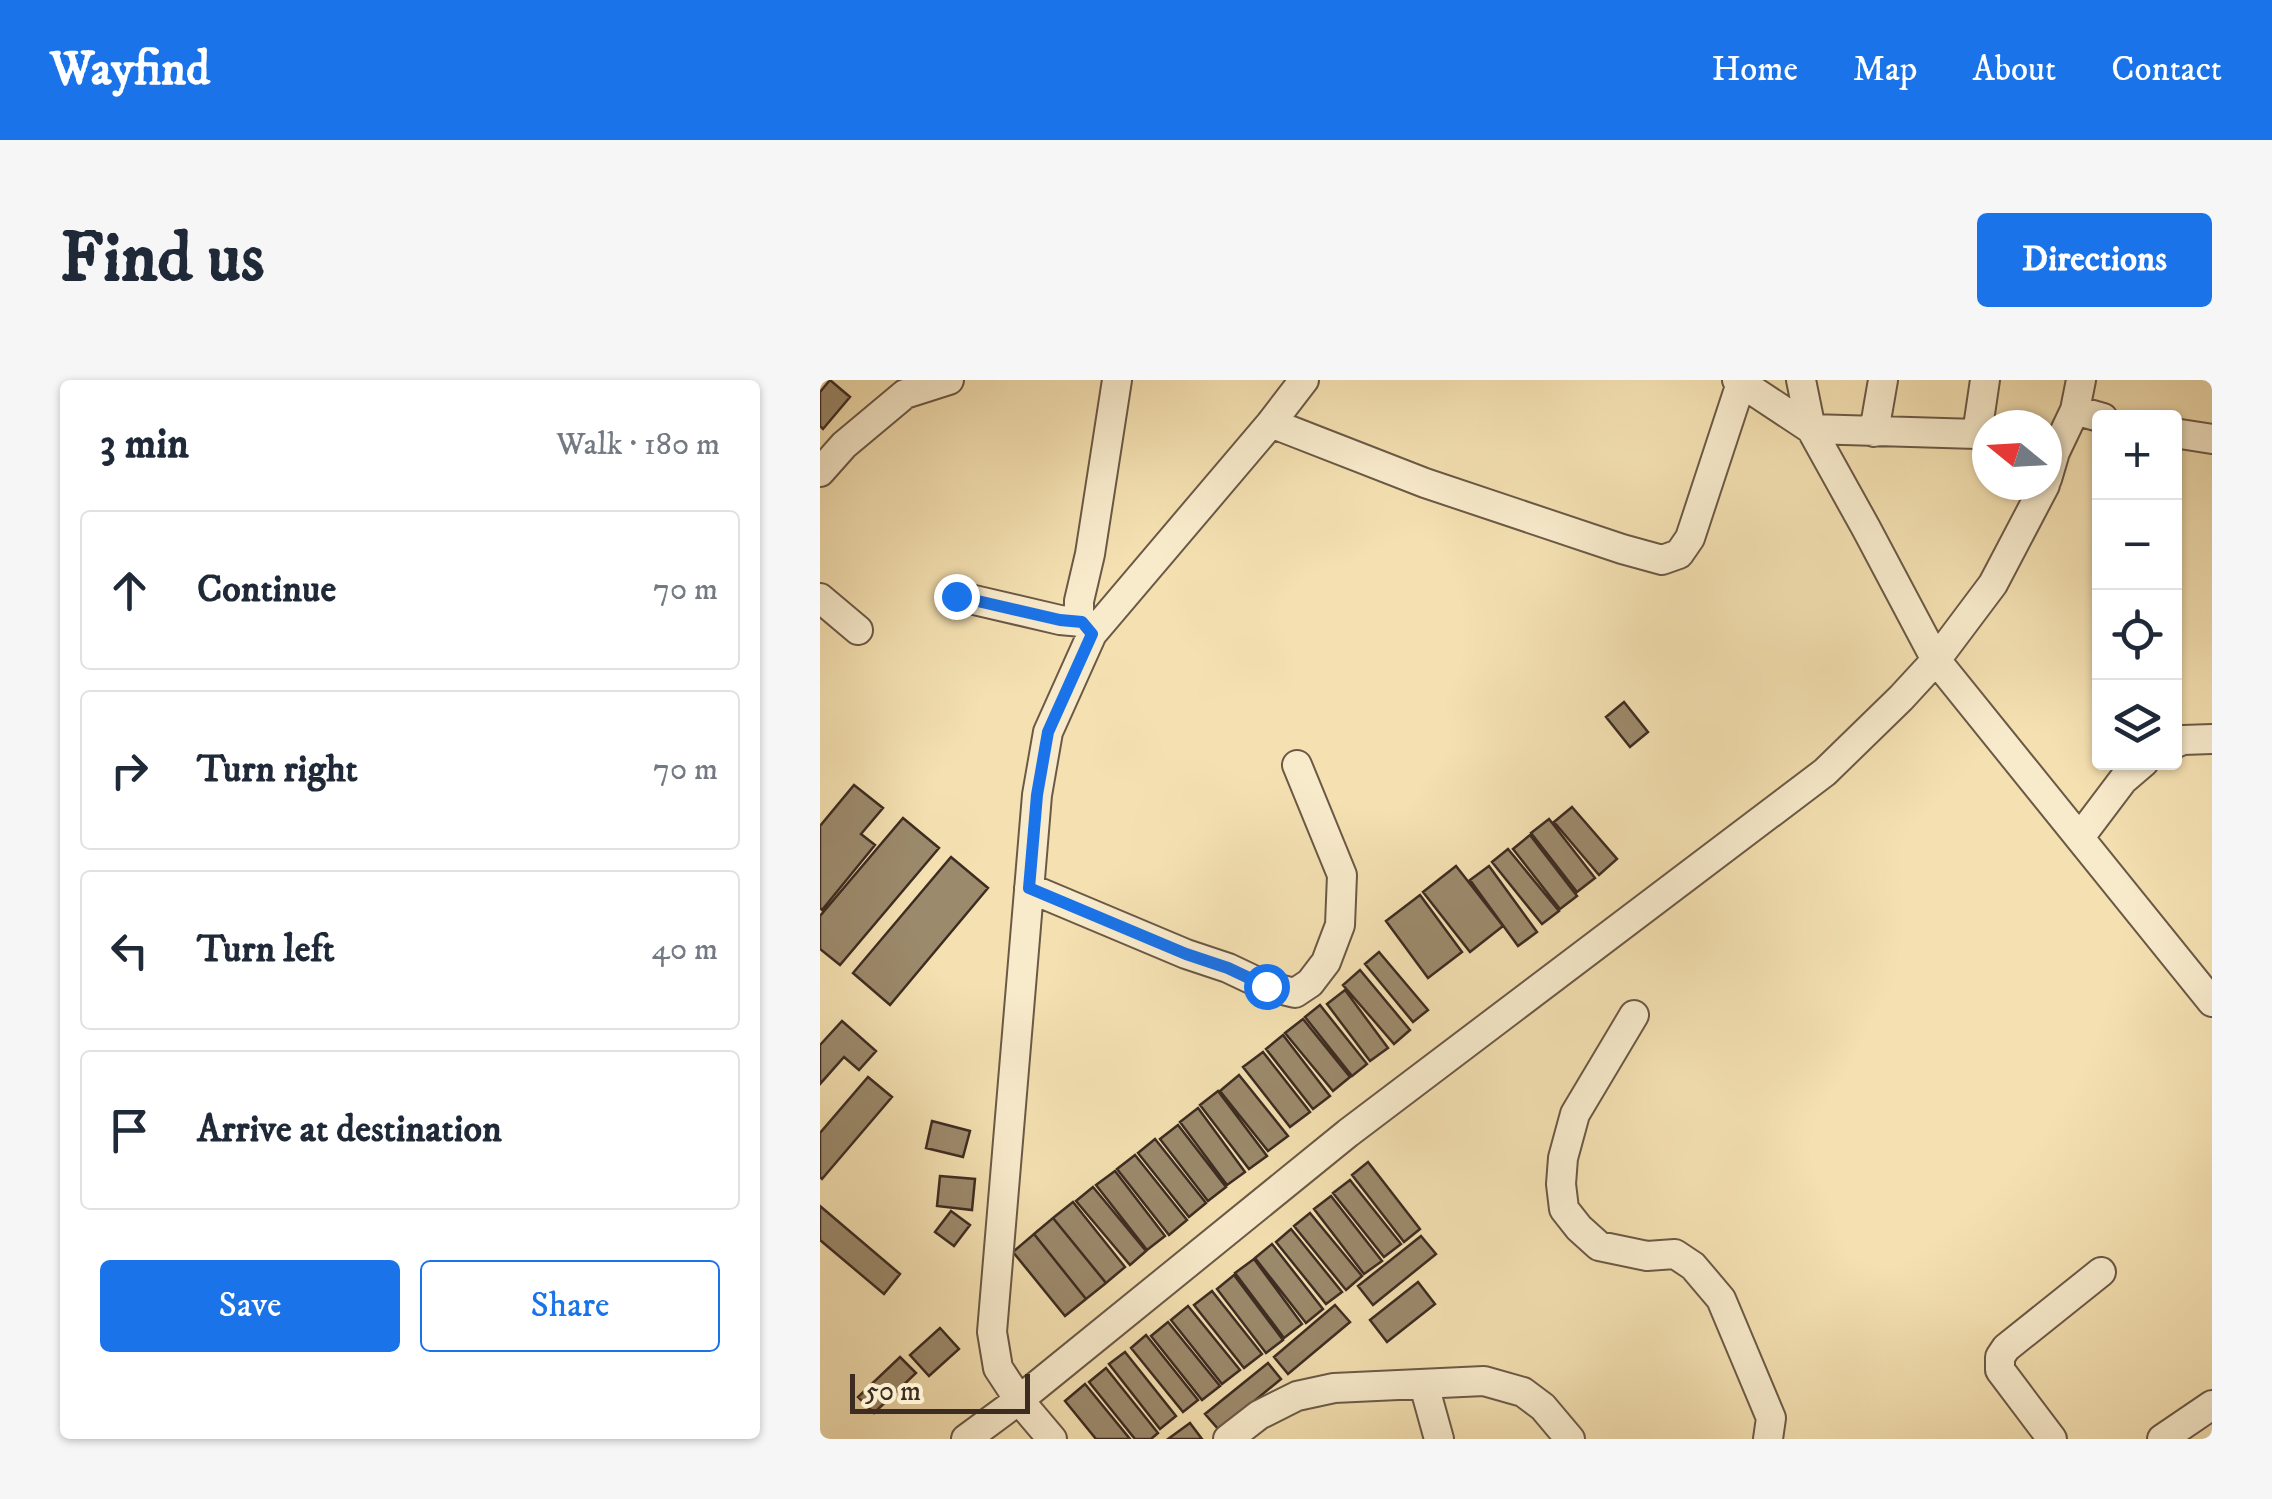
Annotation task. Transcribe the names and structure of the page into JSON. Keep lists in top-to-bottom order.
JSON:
{
  "scale_bar": "50 m",
  "north": "left",
  "page": {
    "header": "Wayfind",
    "nav": [
      "Home",
      "Map",
      "About",
      "Contact"
    ],
    "buttons": [
      "Directions",
      ["Save", "Share"]
    ],
    "title": "Find us",
    "heading": ["3 min", "Walk · 180 m"],
    "map_buttons": ["+", "−"],
    "list": [
      ["Continue", "70 m"],
      ["Turn right", "70 m"],
      ["Turn left", "40 m"],
      "Arrive at destination"
    ],
    "scale": "50 m"
  }
}
